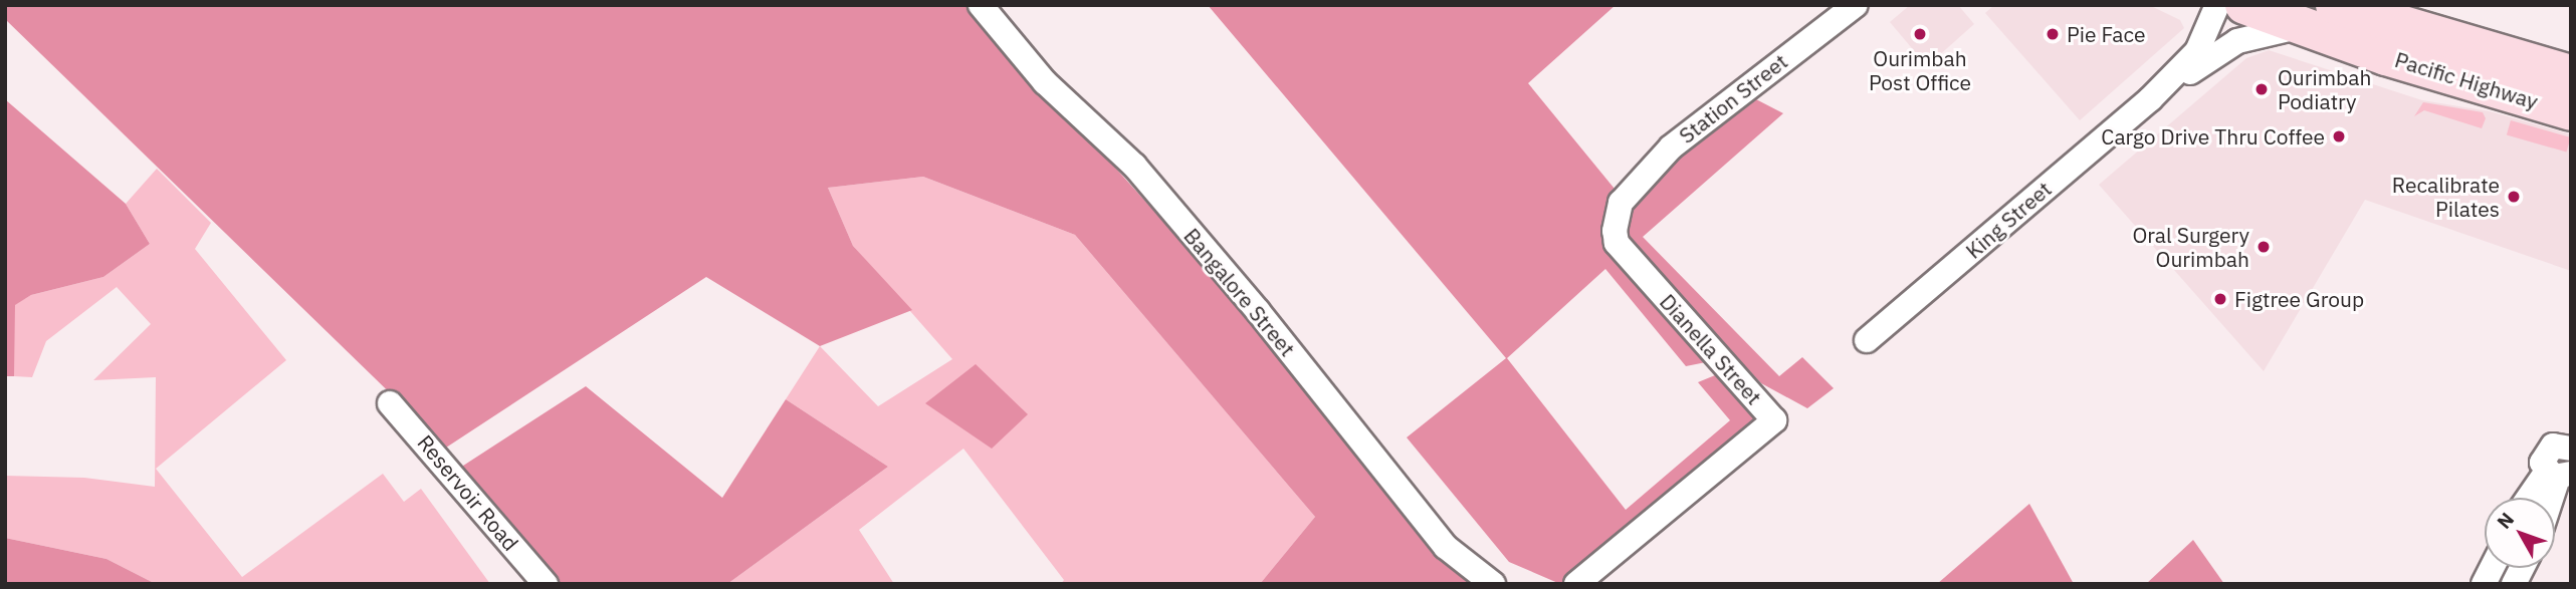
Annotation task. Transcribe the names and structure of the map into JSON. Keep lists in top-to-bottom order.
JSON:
{
  "streets": {
    "main road": ["Pacific Highway"],
    "street": [
      "Station Street",
      "King Street",
      "Bangalore Street",
      "Dianella Street",
      "Reservoir Road"
    ]
  },
  "crossings": [
    ["Pacific Highway", "King Street"],
    ["Station Street", "Dianella Street"]
  ],
  "places": [
    "Ourimbah Post Office",
    "Pie Face",
    "Ourimbah Podiatry",
    "Cargo Drive Thru Coffee",
    "Recalibrate Pilates",
    "Oral Surgery Ourimbah",
    "Figtree Group"
  ],
  "north": "top left"
}
